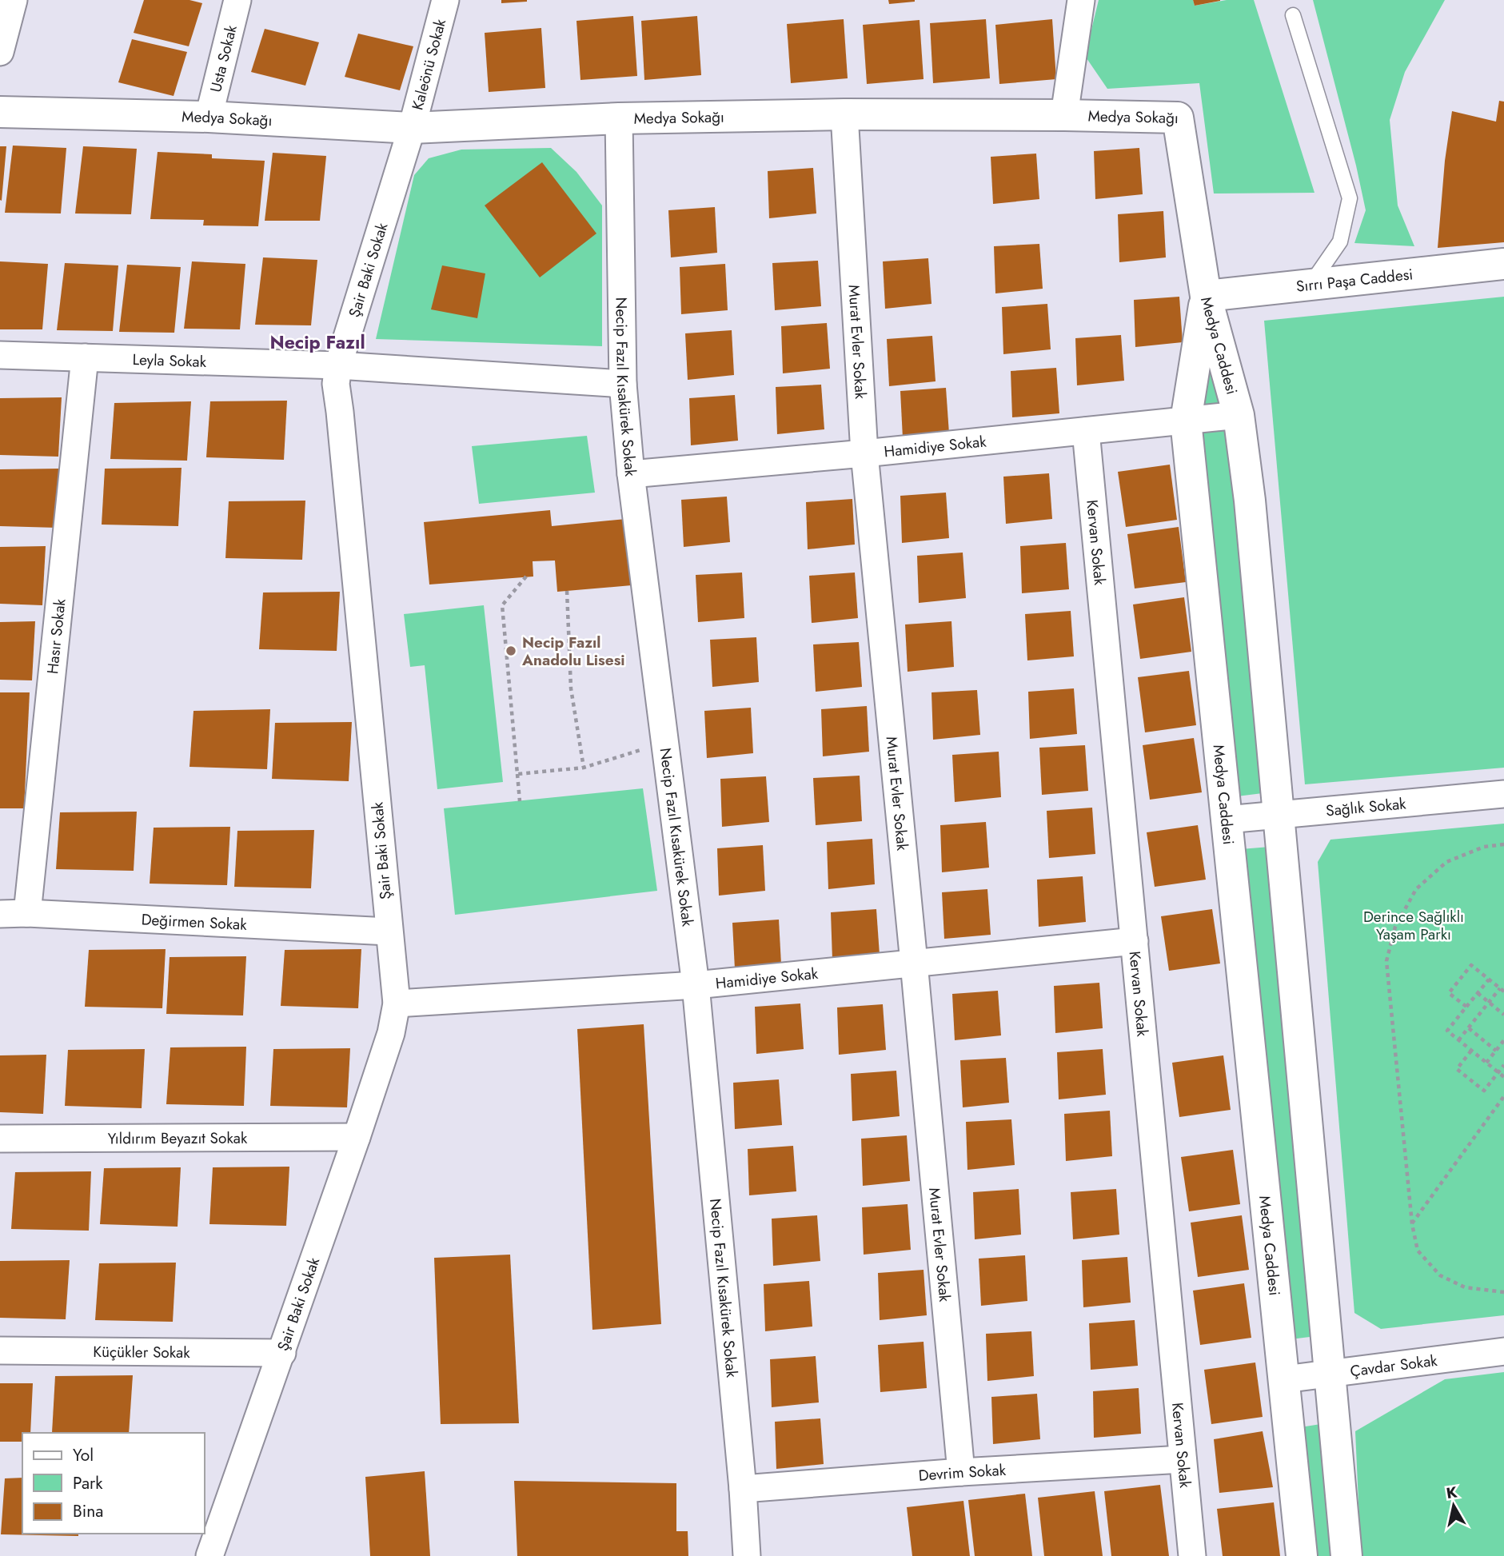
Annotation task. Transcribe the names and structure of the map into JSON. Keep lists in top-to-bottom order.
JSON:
{
  "streets": {
    "main road": ["Medya Sokağı", "Sırrı Paşa Caddesi", "Medya Caddesi"],
    "street": [
      "Usta Sokak",
      "Kaleönü Sokak",
      "Şair Baki Sokak",
      "Murat Evler Sokak",
      "Leyla Sokak",
      "Necip Fazıl Kısakürek Sokak",
      "Hamidiye Sokak",
      "Kervan Sokak",
      "Hasır Sokak",
      "Sağlık Sokak",
      "Değirmen Sokak",
      "Yıldırım Beyazıt Sokak",
      "Küçükler Sokak",
      "Çavdar Sokak",
      "Devrim Sokak"
    ]
  },
  "crossings": [
    ["Usta Sokak", "Medya Sokağı"],
    ["Kaleönü Sokak", "Medya Sokağı"],
    ["Kaleönü Sokak", "Şair Baki Sokak"],
    ["Medya Sokağı", "Şair Baki Sokak"],
    ["Medya Sokağı", "Sırrı Paşa Caddesi"],
    ["Medya Sokağı", "Murat Evler Sokak"],
    ["Medya Sokağı", "Medya Caddesi"],
    ["Medya Sokağı", "Necip Fazıl Kısakürek Sokak"],
    ["Şair Baki Sokak", "Leyla Sokak"],
    ["Şair Baki Sokak", "Hamidiye Sokak"],
    ["Şair Baki Sokak", "Değirmen Sokak"],
    ["Şair Baki Sokak", "Yıldırım Beyazıt Sokak"],
    ["Şair Baki Sokak", "Küçükler Sokak"],
    ["Sırrı Paşa Caddesi", "Medya Caddesi"],
    ["Murat Evler Sokak", "Hamidiye Sokak"],
    ["Murat Evler Sokak", "Devrim Sokak"],
    ["Medya Caddesi", "Hamidiye Sokak"],
    ["Medya Caddesi", "Sağlık Sokak"],
    ["Medya Caddesi", "Çavdar Sokak"],
    ["Leyla Sokak", "Necip Fazıl Kısakürek Sokak"],
    ["Leyla Sokak", "Hasır Sokak"],
    ["Necip Fazıl Kısakürek Sokak", "Hamidiye Sokak"],
    ["Necip Fazıl Kısakürek Sokak", "Devrim Sokak"],
    ["Hamidiye Sokak", "Kervan Sokak"],
    ["Kervan Sokak", "Devrim Sokak"],
    ["Hasır Sokak", "Değirmen Sokak"]
  ],
  "districts": ["Necip Fazıl"],
  "parks": ["Derince Sağlıklı Yaşam Parkı"],
  "places": ["Necip Fazıl Anadolu Lisesi"],
  "legend": ["Yol", "Park", "Bina"],
  "north": "top"
}
